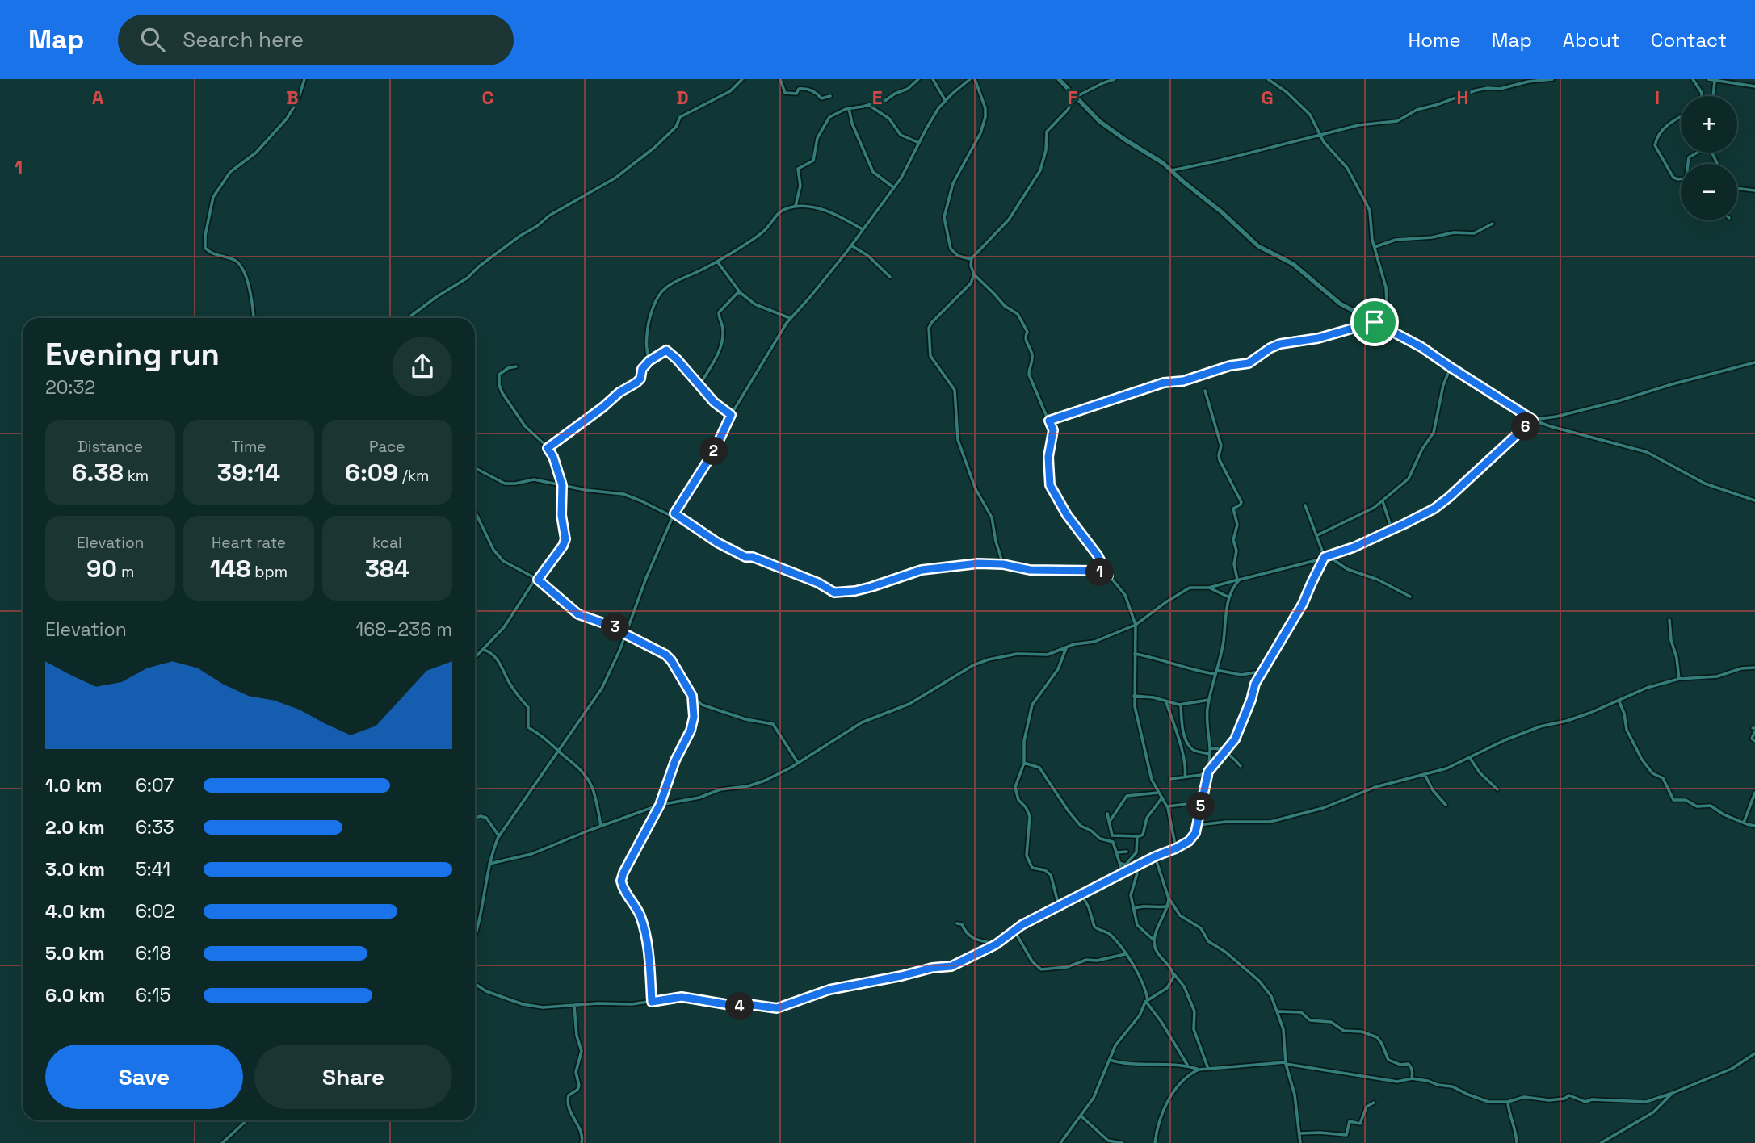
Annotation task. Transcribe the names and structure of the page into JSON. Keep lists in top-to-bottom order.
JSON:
{
  "page": {
    "header": "Map",
    "search": "Search here",
    "nav": [
      "Home",
      "Map",
      "About",
      "Contact"
    ],
    "map_buttons": ["+", "−"],
    "heading": ["Evening run", "20:32"],
    "pins": [
      "6",
      "2",
      "1",
      "3",
      "5",
      "4"
    ],
    "stats": [
      ["Distance", "6.38 km"],
      ["Time", "39:14"],
      ["Pace", "6:09 /km"],
      ["Elevation", "90 m"],
      ["Heart rate", "148 bpm"],
      ["kcal", "384"]
    ],
    "chart": ["Elevation", "168–236 m"],
    "list": [
      {
        "name": "1.0 km",
        "note": "6:07"
      },
      {
        "name": "2.0 km",
        "note": "6:33"
      },
      {
        "name": "3.0 km",
        "note": "5:41"
      },
      {
        "name": "4.0 km",
        "note": "6:02"
      },
      {
        "name": "5.0 km",
        "note": "6:18"
      },
      {
        "name": "6.0 km",
        "note": "6:15"
      }
    ],
    "buttons": ["Save", "Share"]
  },
  "grid": {
    "columns": [
      "A",
      "B",
      "C",
      "D",
      "E",
      "F",
      "G",
      "H",
      "I"
    ],
    "rows": ["1"]
  }
}
